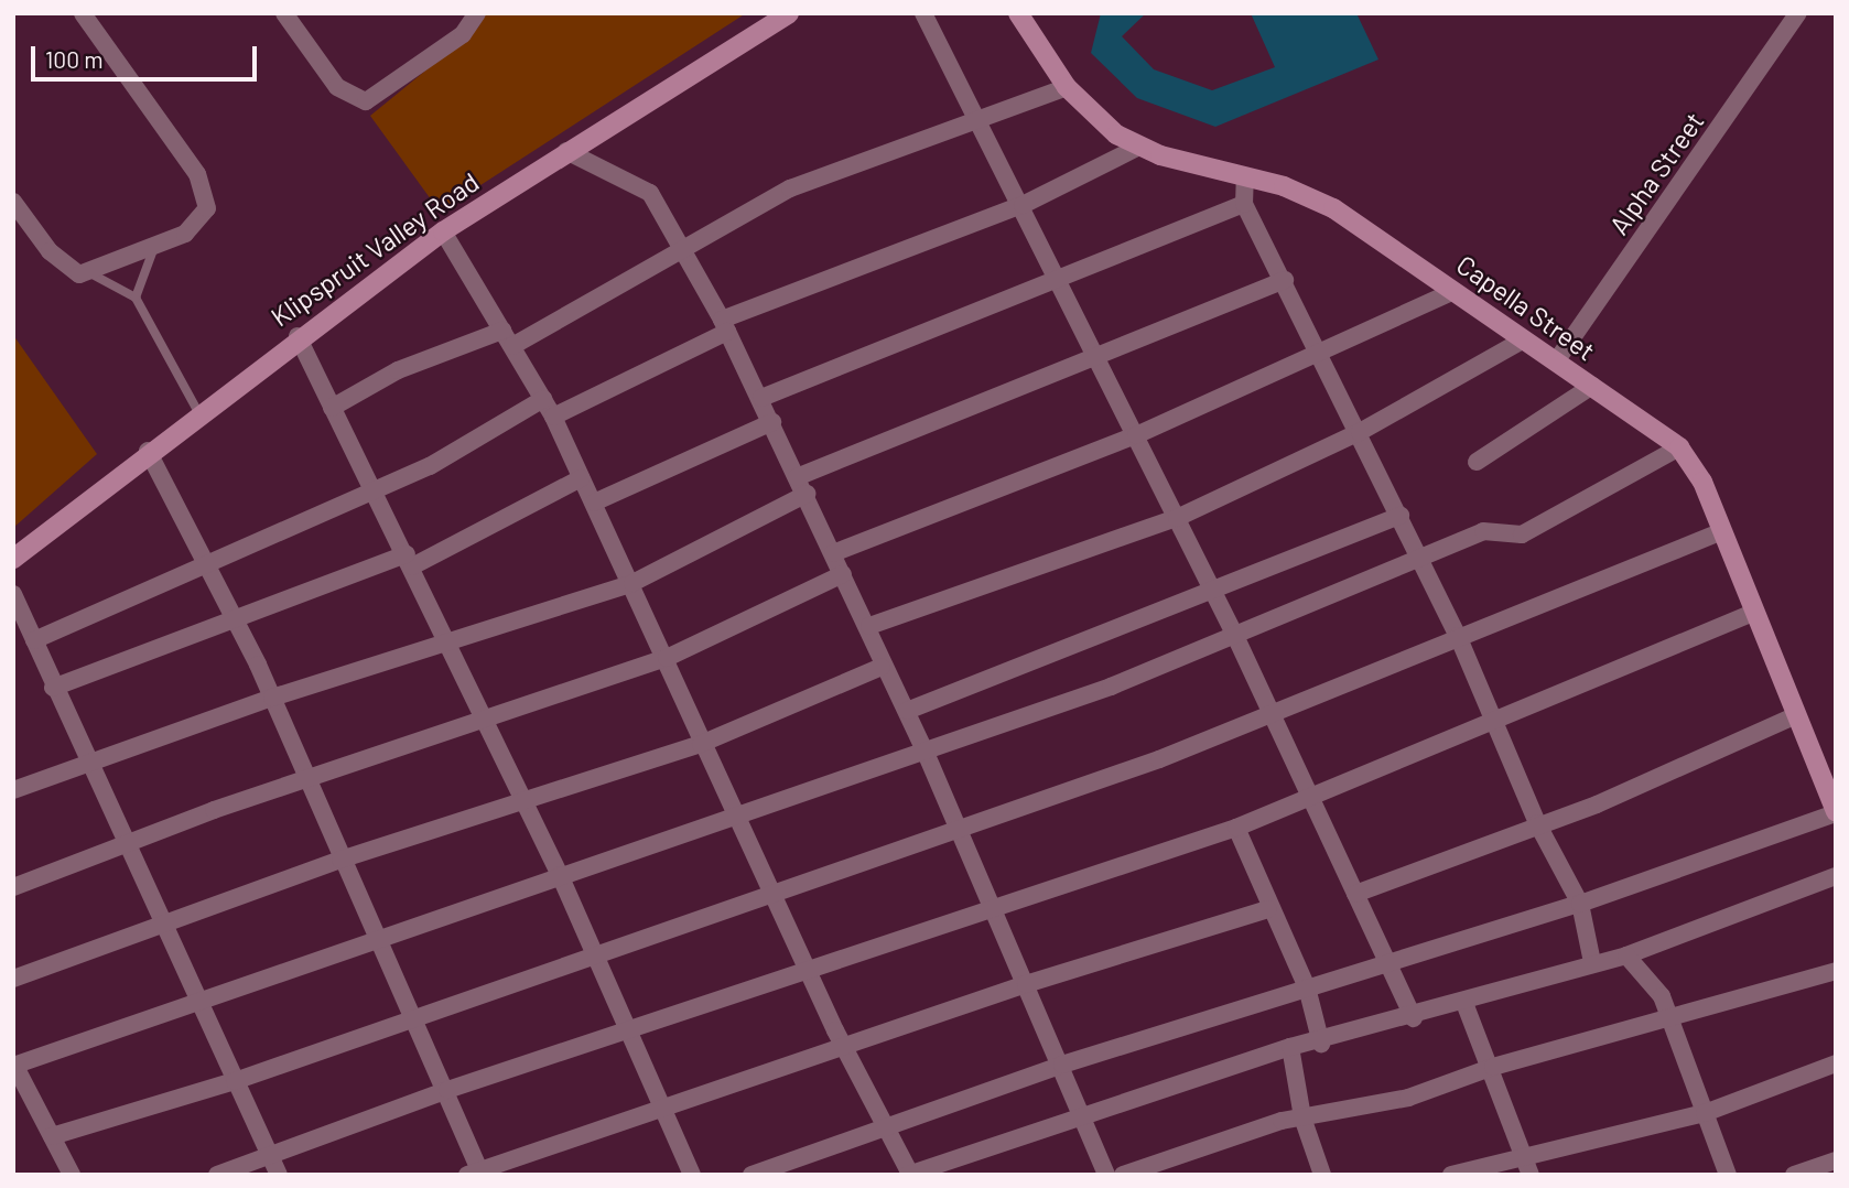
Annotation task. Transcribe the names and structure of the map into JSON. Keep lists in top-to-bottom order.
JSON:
{
  "streets": {
    "street": ["Alpha Street", "Klipspruit Valley Road", "Capella Street"]
  },
  "crossings": [
    ["Alpha Street", "Capella Street"]
  ],
  "scale_bar": "100 m"
}
